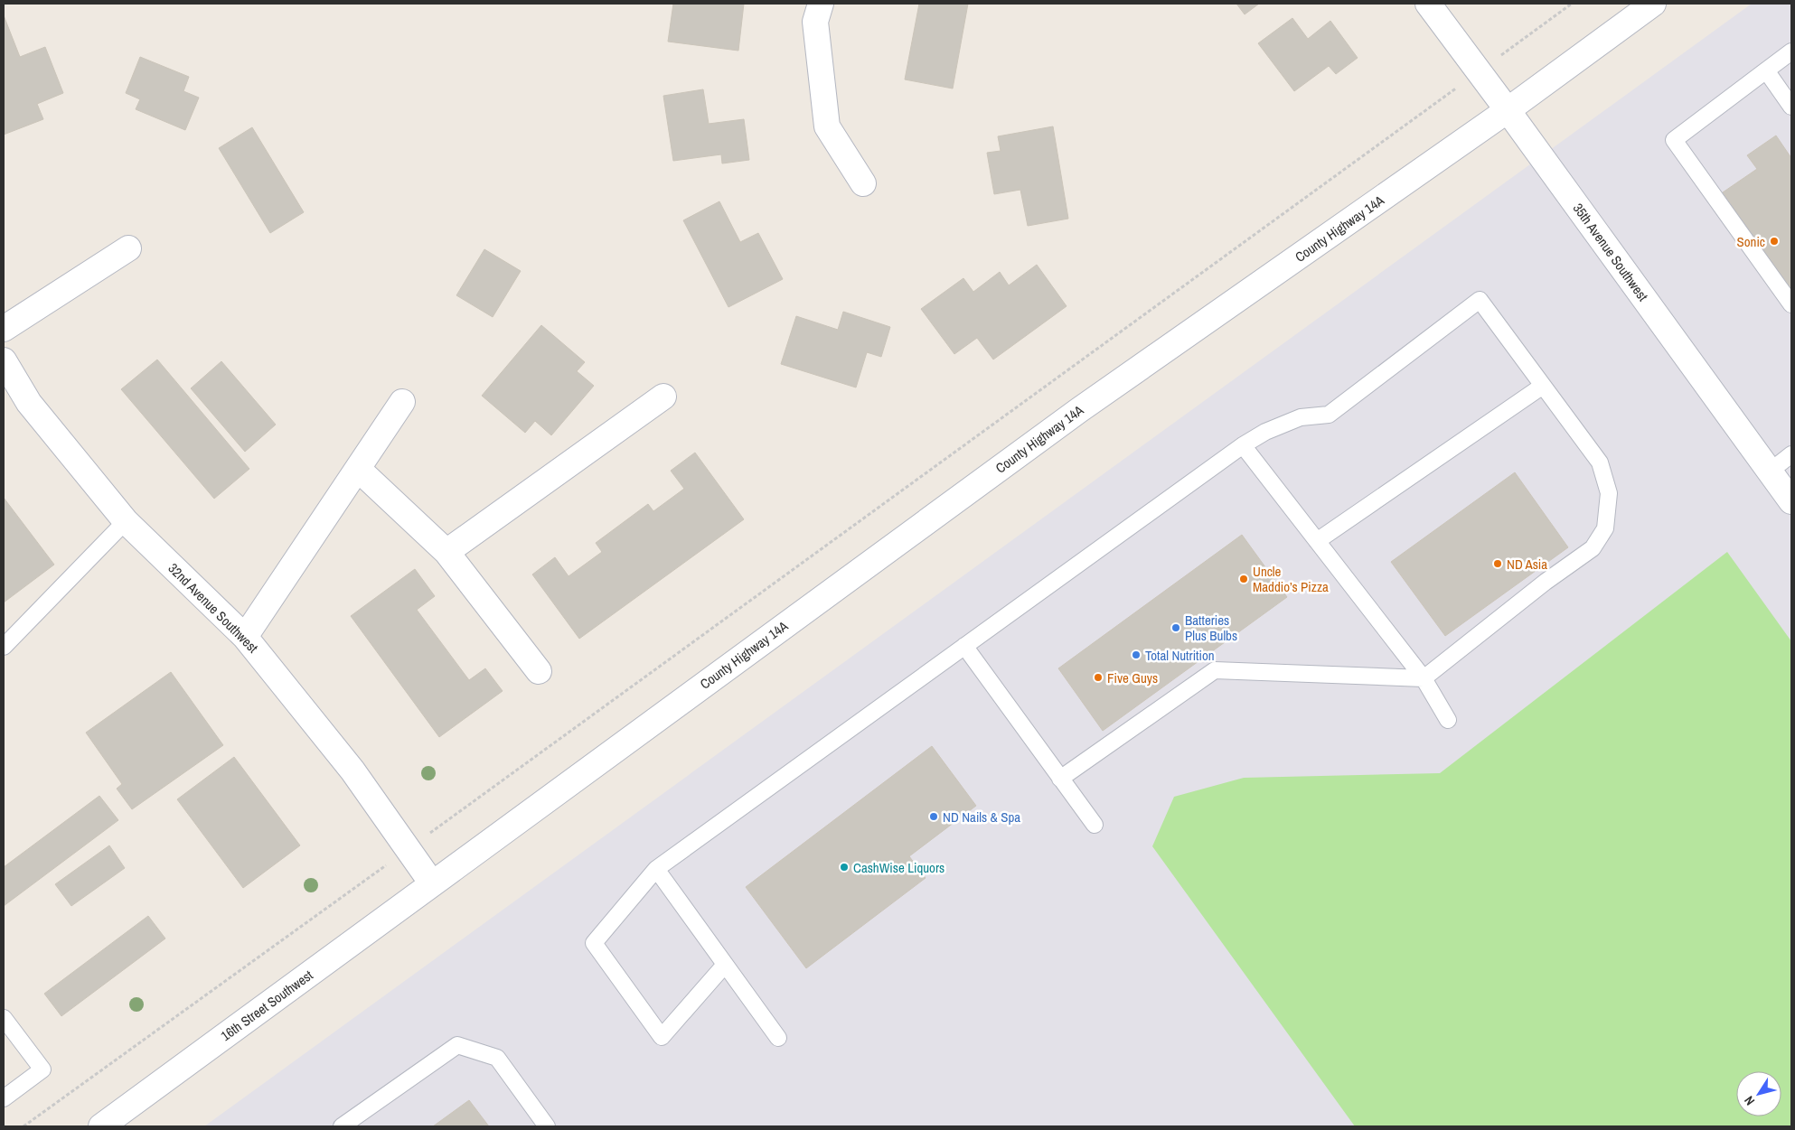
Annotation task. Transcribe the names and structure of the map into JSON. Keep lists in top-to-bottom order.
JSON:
{
  "streets": {
    "street": [
      "County Highway 14A",
      "35th Avenue Southwest",
      "32nd Avenue Southwest",
      "16th Street Southwest"
    ]
  },
  "crossings": [
    ["County Highway 14A", "35th Avenue Southwest"],
    ["County Highway 14A", "32nd Avenue Southwest"],
    ["County Highway 14A", "16th Street Southwest"],
    ["32nd Avenue Southwest", "16th Street Southwest"]
  ],
  "places": [
    "Sonic",
    "ND Asia",
    "Uncle Maddio’s Pizza",
    "Batteries Plus Bulbs",
    "Total Nutrition",
    "Five Guys",
    "ND Nails & Spa",
    "CashWise Liquors"
  ],
  "north": "bottom left"
}
